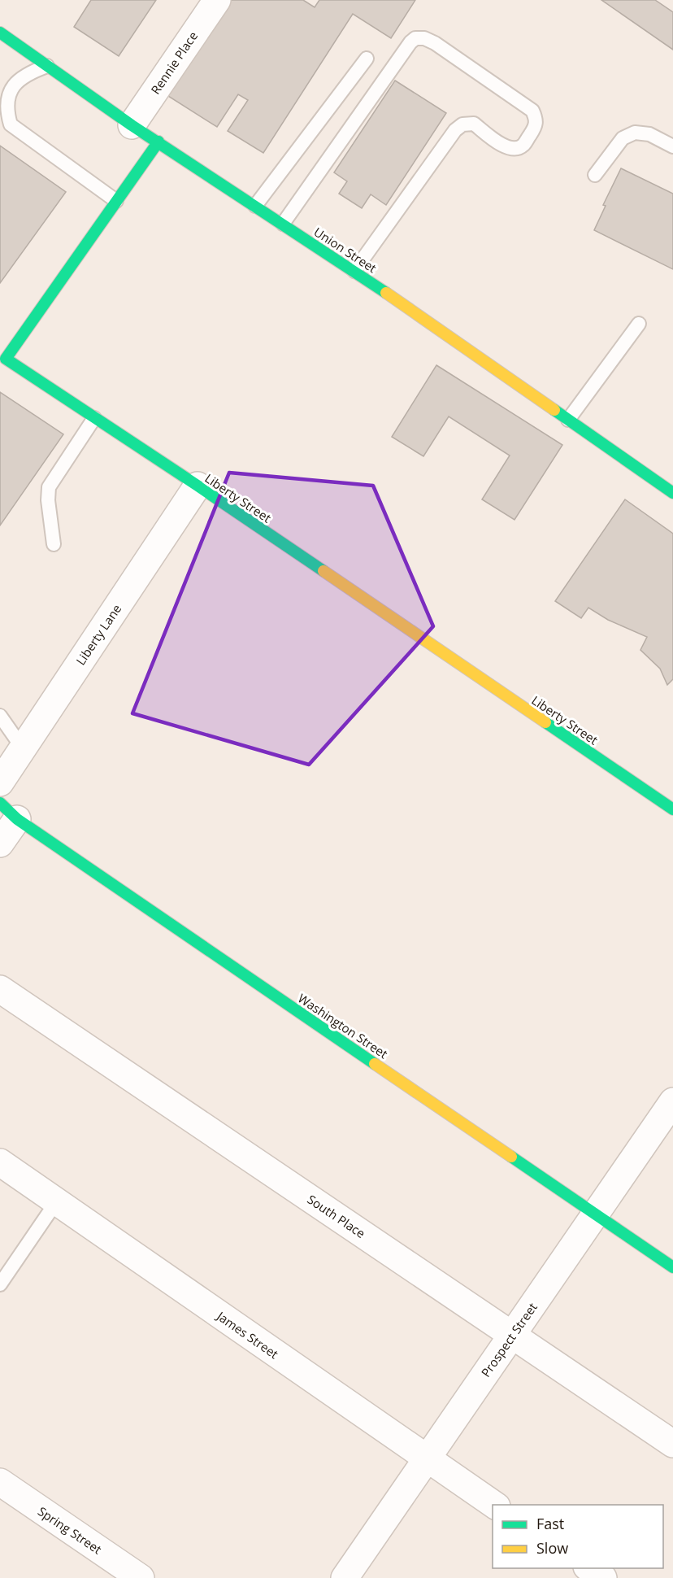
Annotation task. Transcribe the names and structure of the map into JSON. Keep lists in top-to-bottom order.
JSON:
{
  "streets": {
    "street": [
      "Rennie Place",
      "Union Street",
      "Liberty Street",
      "Liberty Lane",
      "Washington Street",
      "South Place",
      "James Street",
      "Prospect Street",
      "Spring Street"
    ]
  },
  "crossings": [
    ["Rennie Place", "Union Street"],
    ["Union Street", "Liberty Street"],
    ["Liberty Street", "Liberty Lane"],
    ["Washington Street", "Prospect Street"],
    ["South Place", "Prospect Street"],
    ["James Street", "Prospect Street"]
  ],
  "legend": ["Fast", "Slow"]
}
